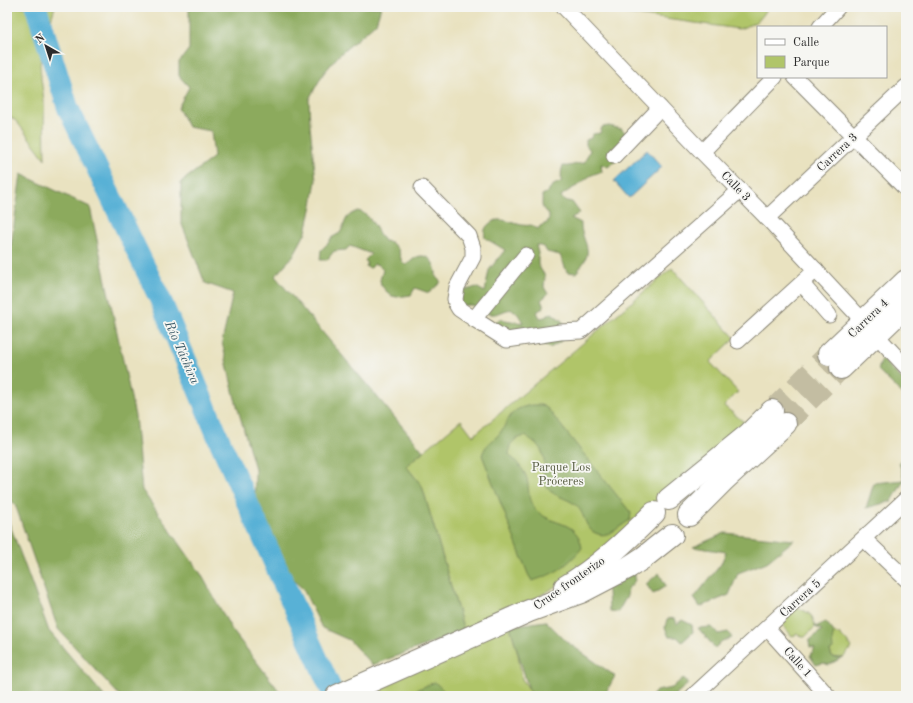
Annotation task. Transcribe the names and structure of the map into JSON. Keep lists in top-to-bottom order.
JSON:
{
  "streets": {
    "highway": ["Carrera 4", "Cruce fronterizo"],
    "street": [
      "Carrera 3",
      "Calle 3",
      "Carrera 5",
      "Calle 1"
    ]
  },
  "crossings": [
    ["Carrera 3", "Calle 3"],
    ["Calle 3", "Carrera 4"],
    ["Carrera 5", "Calle 1"]
  ],
  "water": ["Río Táchira"],
  "parks": ["Parque Los Próceres"],
  "legend": ["Calle", "Parque"],
  "north": "top left"
}
